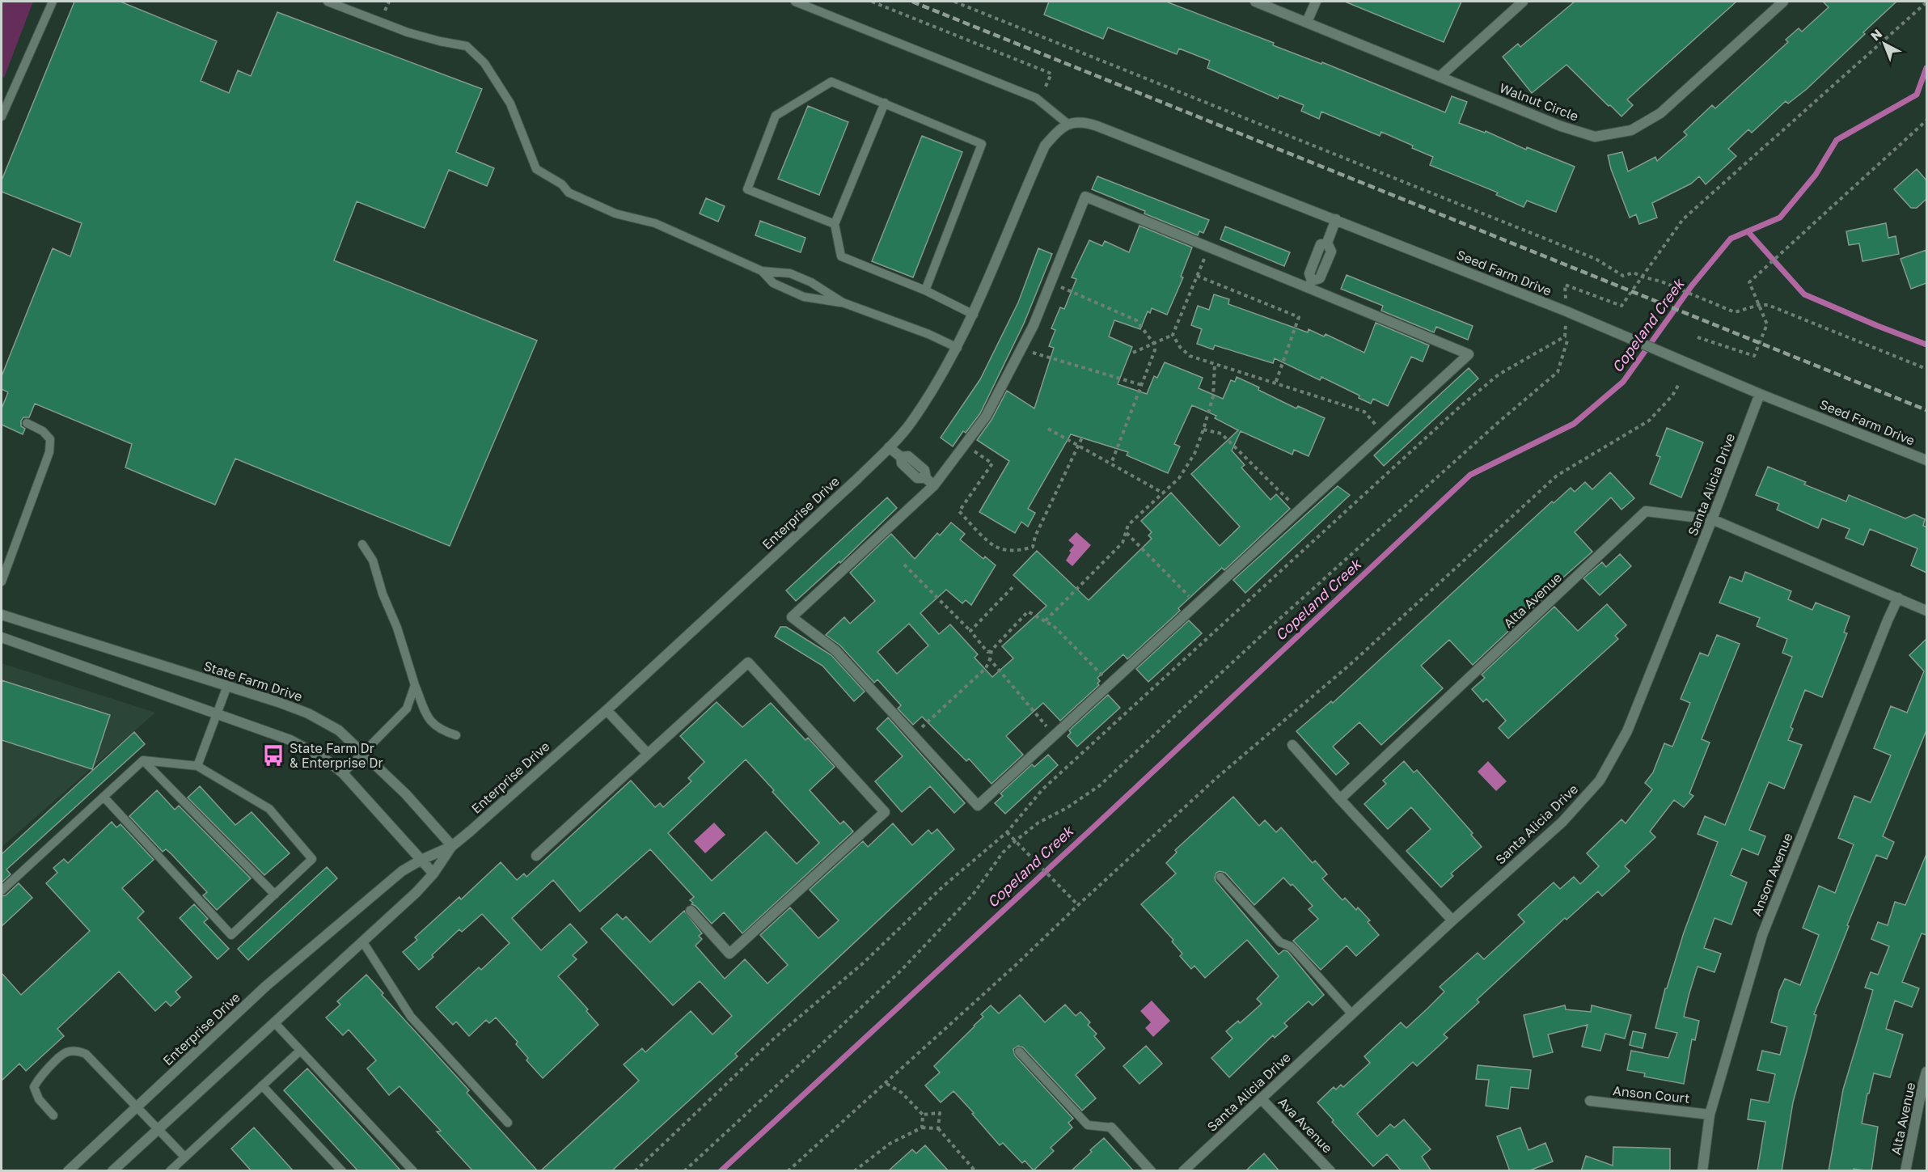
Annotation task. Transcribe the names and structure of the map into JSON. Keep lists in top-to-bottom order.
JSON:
{
  "streets": {
    "street": [
      "Walnut Circle",
      "Seed Farm Drive",
      "Santa Alicia Drive",
      "Enterprise Drive",
      "Alta Avenue",
      "State Farm Drive",
      "Anson Avenue",
      "Anson Court",
      "Ava Avenue"
    ]
  },
  "crossings": [
    ["Seed Farm Drive", "Santa Alicia Drive"],
    ["Seed Farm Drive", "Enterprise Drive"],
    ["Santa Alicia Drive", "Alta Avenue"],
    ["Santa Alicia Drive", "Ava Avenue"],
    ["Enterprise Drive", "State Farm Drive"],
    ["Alta Avenue", "Anson Avenue"],
    ["Anson Avenue", "Anson Court"]
  ],
  "water": ["Copeland Creek"],
  "places": {
    "bus stop": ["State Farm Dr & Enterprise Dr"]
  },
  "north": "top left"
}
